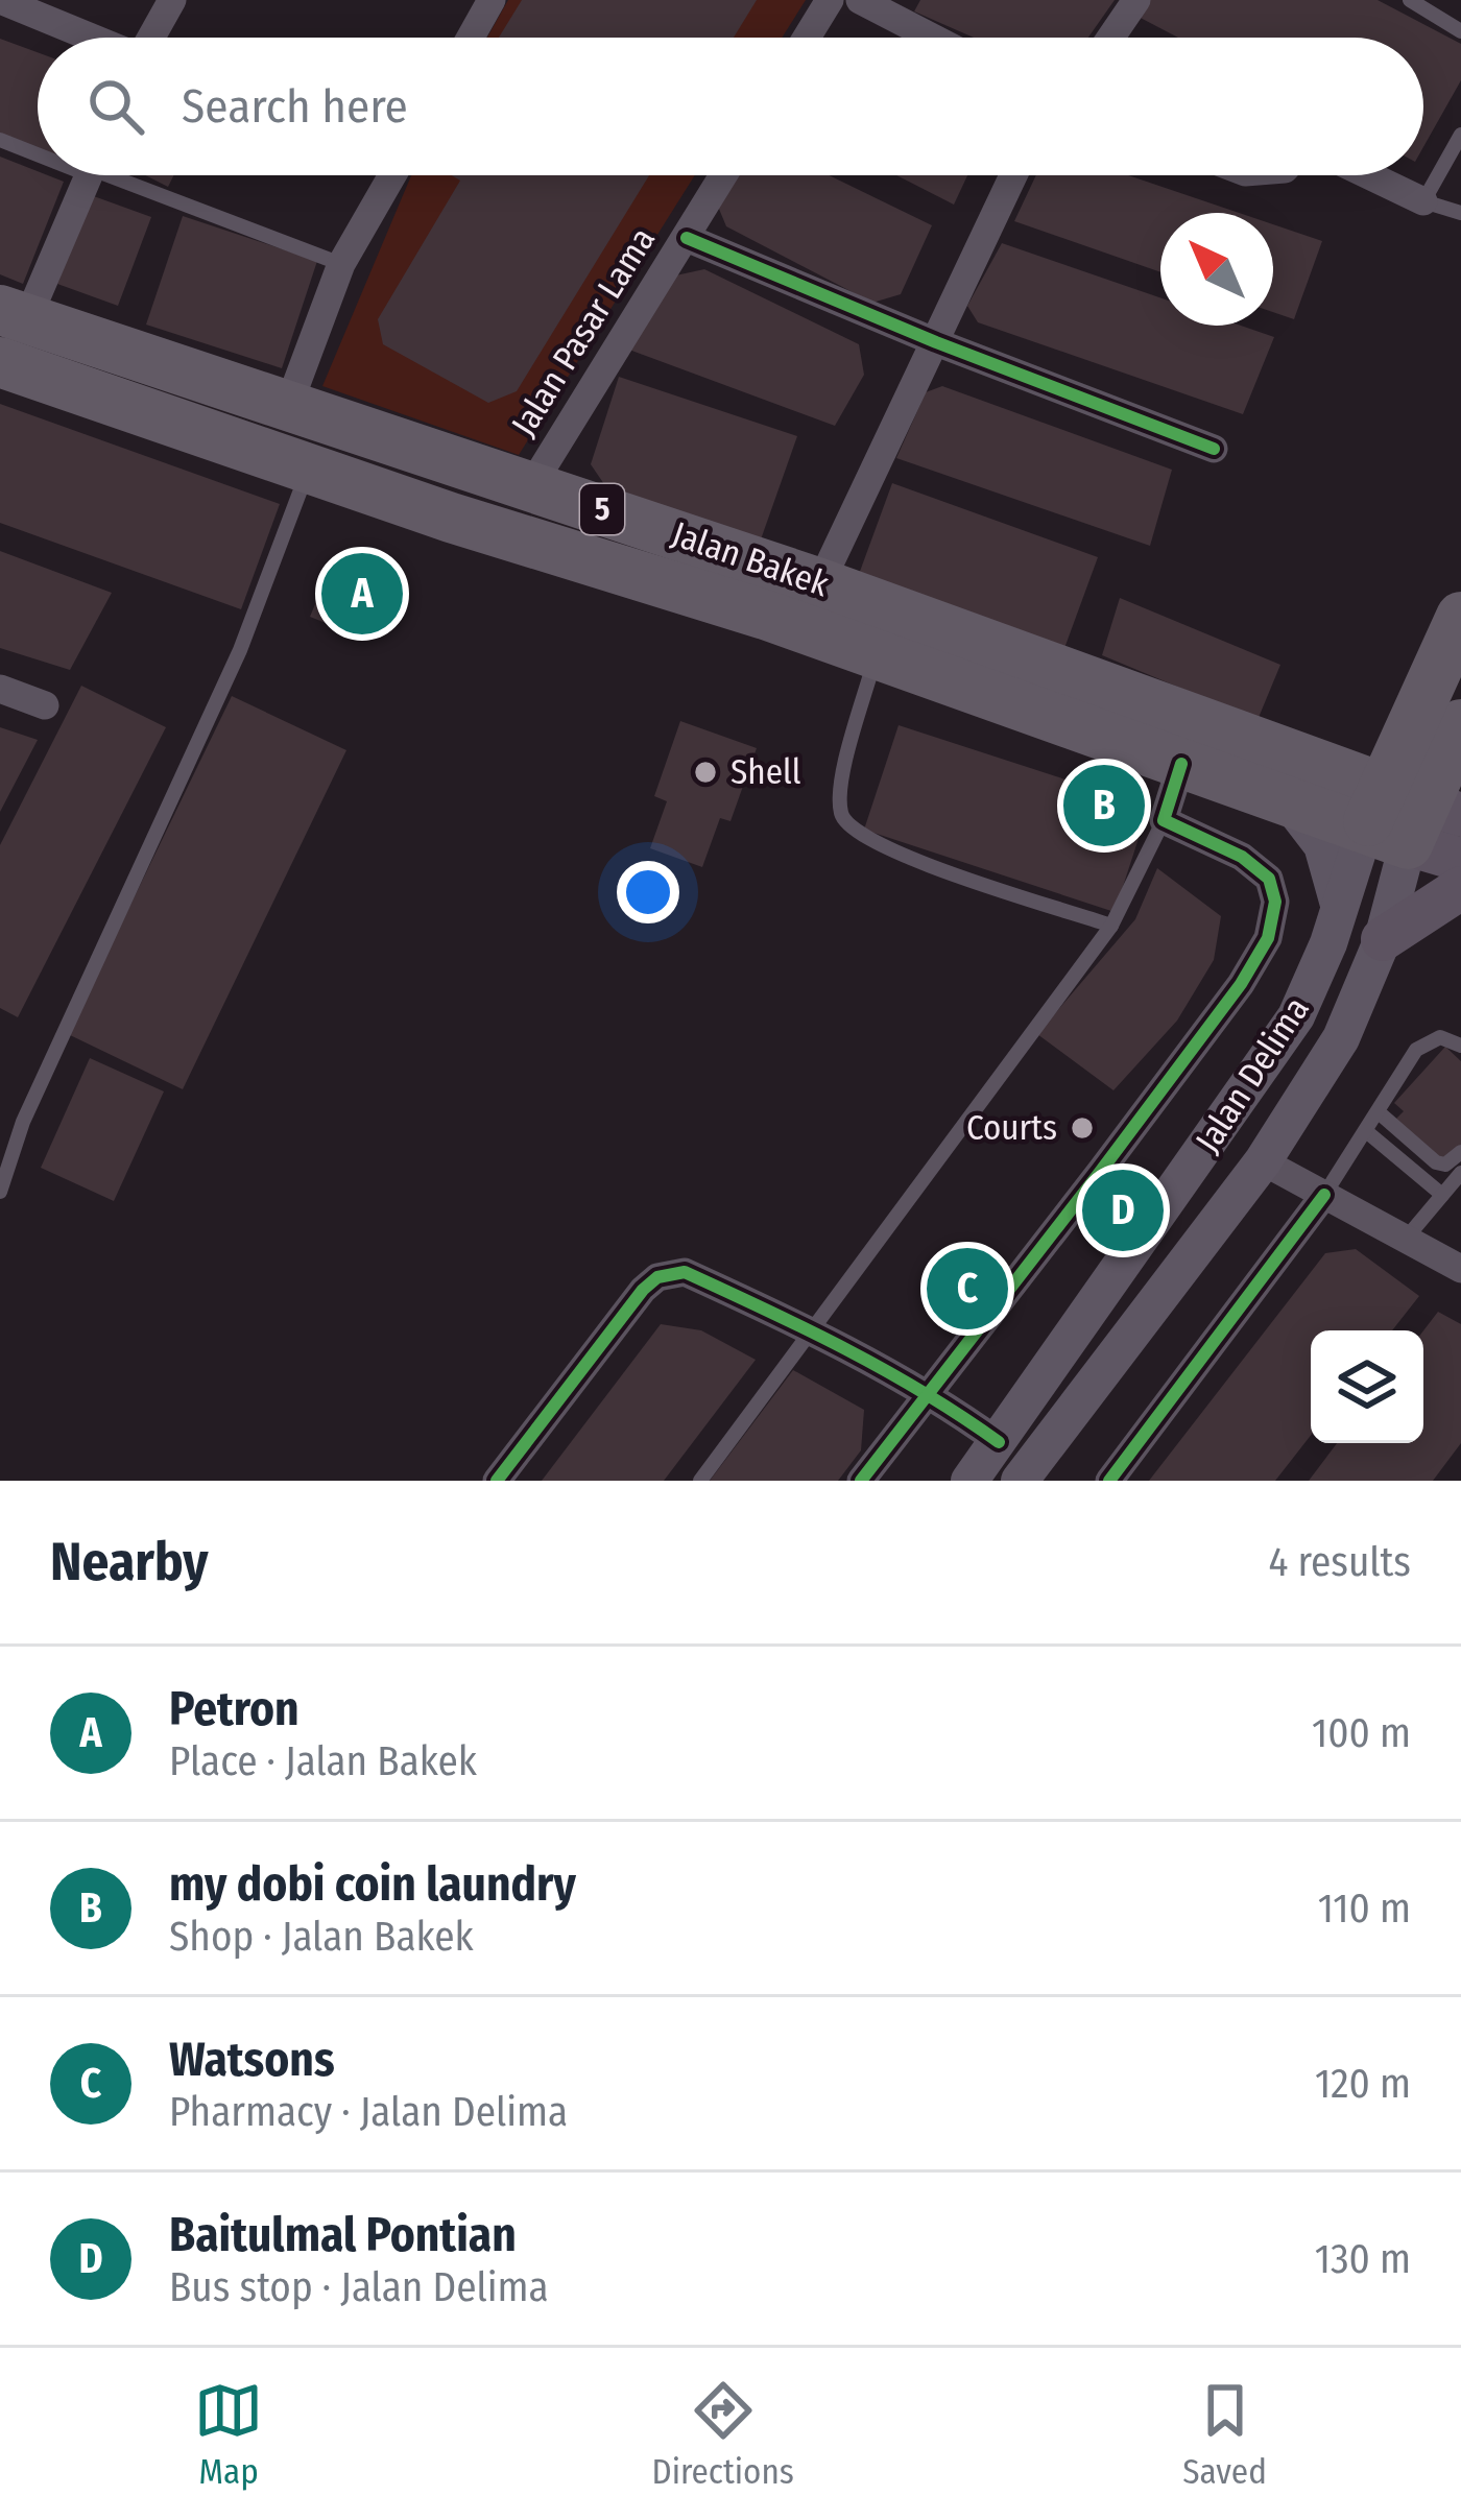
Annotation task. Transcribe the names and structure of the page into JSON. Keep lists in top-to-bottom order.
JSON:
{
  "streets": {
    "highway": ["5", "Jalan Bakek"],
    "street": ["Jalan Pasar Lama", "Jalan Delima"]
  },
  "crossings": [
    ["Jalan Pasar Lama", "Jalan Bakek"],
    ["Jalan Bakek", "Jalan Delima"]
  ],
  "places": ["Shell", "Courts"],
  "north": "top left",
  "page": {
    "search": "Search here",
    "pins": [
      "A",
      "B",
      "D",
      "C"
    ],
    "heading": ["Nearby", "4 results"],
    "list": [
      {
        "mark": "A",
        "name": "Petron",
        "note": "Place · Jalan Bakek",
        "value": "100 m"
      },
      {
        "mark": "B",
        "name": "my dobi coin laundry",
        "note": "Shop · Jalan Bakek",
        "value": "110 m"
      },
      {
        "mark": "C",
        "name": "Watsons",
        "note": "Pharmacy · Jalan Delima",
        "value": "120 m"
      },
      {
        "mark": "D",
        "name": "Baitulmal Pontian",
        "note": "Bus stop · Jalan Delima",
        "value": "130 m"
      }
    ],
    "nav": ["Map", "Directions", "Saved"]
  }
}
